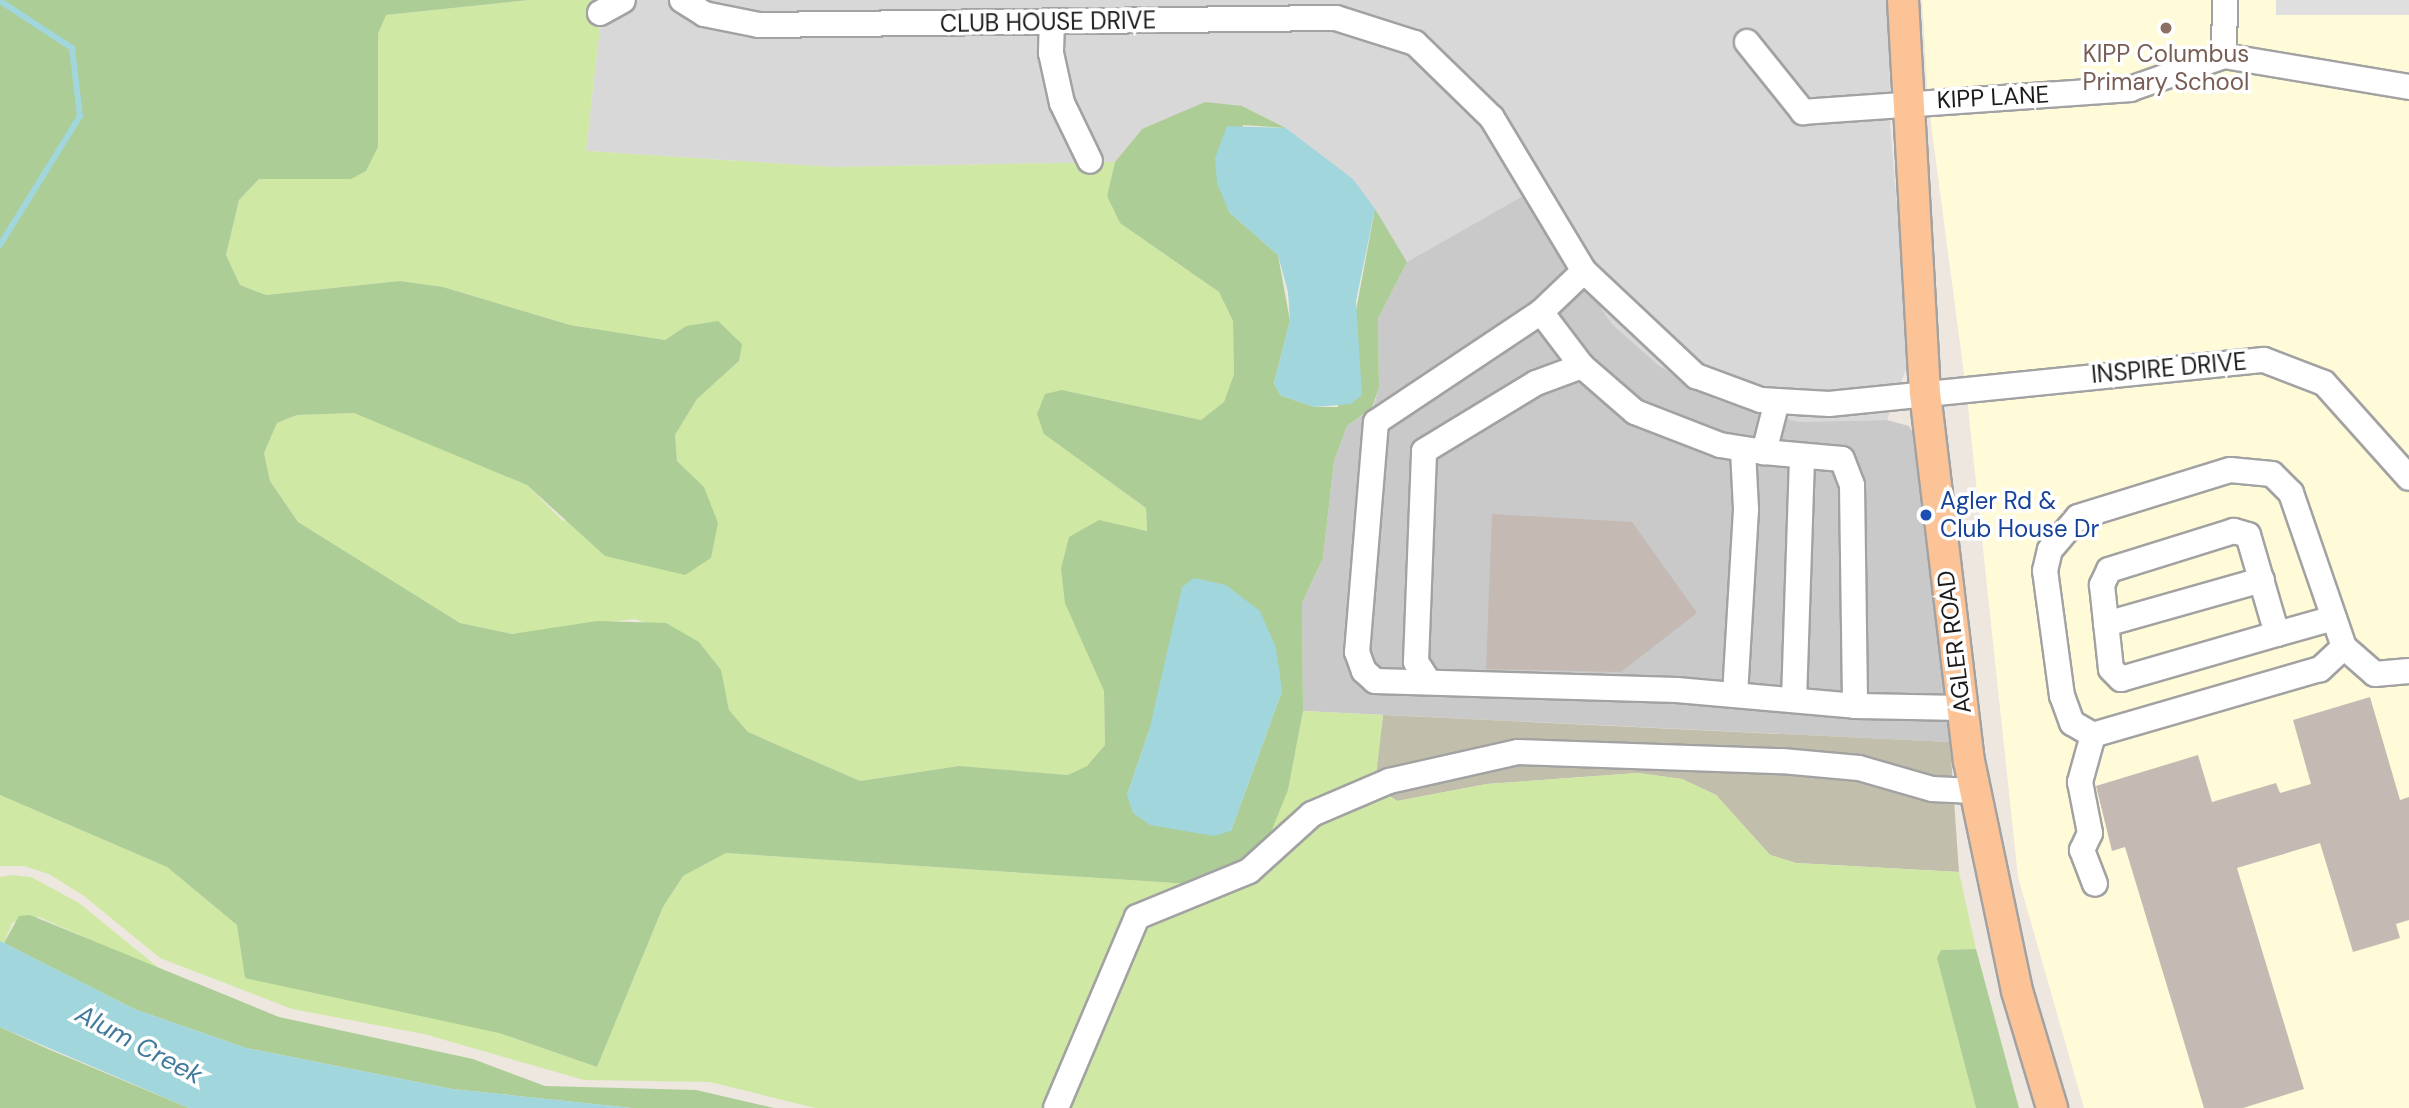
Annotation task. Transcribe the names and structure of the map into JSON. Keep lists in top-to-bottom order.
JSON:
{
  "streets": {
    "main road": ["AGLER ROAD"],
    "street": ["CLUB HOUSE DRIVE", "KIPP LANE", "INSPIRE DRIVE"]
  },
  "crossings": [
    ["CLUB HOUSE DRIVE", "INSPIRE DRIVE"],
    ["CLUB HOUSE DRIVE", "AGLER ROAD"],
    ["KIPP LANE", "AGLER ROAD"],
    ["INSPIRE DRIVE", "AGLER ROAD"]
  ],
  "water": ["Alum Creek"],
  "places": ["KIPP Columbus Primary School", "Agler Rd & Club House Dr"]
}
